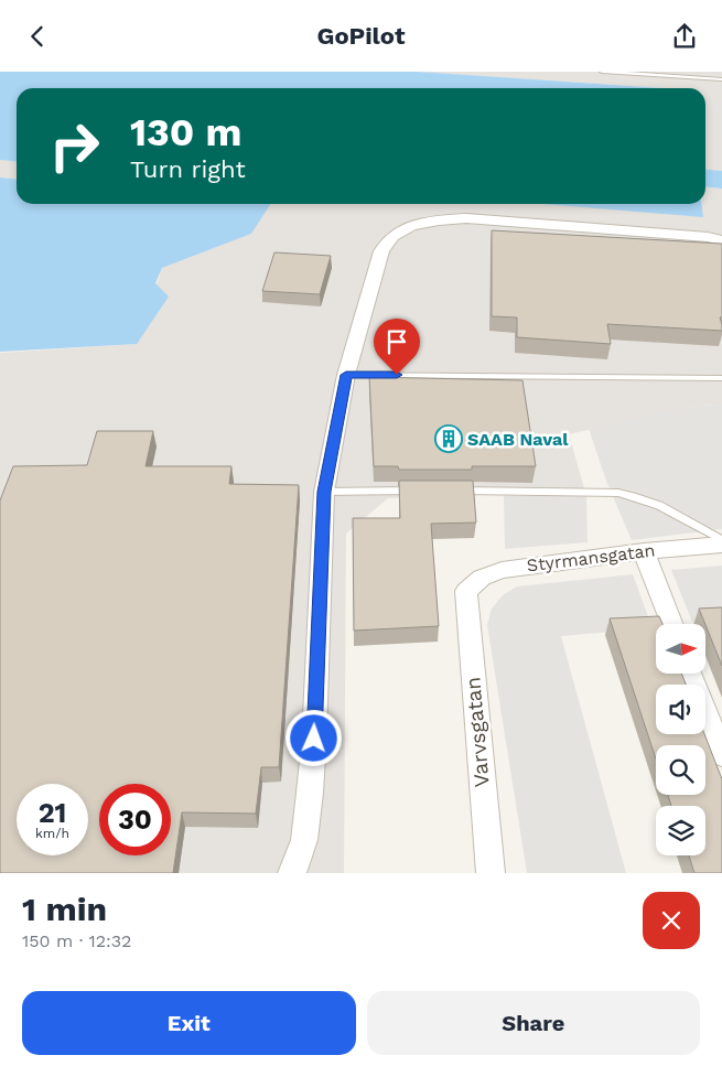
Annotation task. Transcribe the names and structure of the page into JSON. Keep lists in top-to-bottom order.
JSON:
{
  "streets": {
    "street": ["Styrmansgatan", "Varvsgatan"]
  },
  "crossings": [
    ["Styrmansgatan", "Varvsgatan"]
  ],
  "places": {
    "building": ["SAAB Naval"]
  },
  "north": "right",
  "page": {
    "header": "GoPilot",
    "turn": ["130 m", "Turn right"],
    "speed": "21 km/h",
    "limit": "30",
    "heading": ["1 min", "150 m · 12:32"],
    "buttons": ["Exit", "Share"]
  }
}
